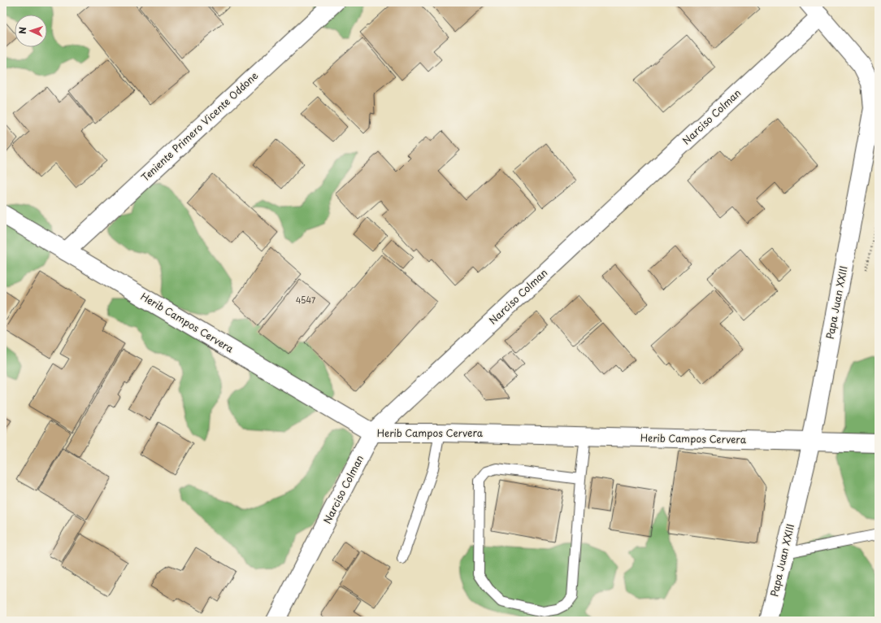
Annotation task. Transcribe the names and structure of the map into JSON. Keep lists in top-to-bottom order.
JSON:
{
  "streets": {
    "street": [
      "Narciso Colman",
      "Teniente Primero Vicente Oddone",
      "Papa Juan XXIII",
      "Herib Campos Cervera"
    ]
  },
  "crossings": [
    ["Narciso Colman", "Papa Juan XXIII"],
    ["Narciso Colman", "Herib Campos Cervera"],
    ["Teniente Primero Vicente Oddone", "Herib Campos Cervera"],
    ["Papa Juan XXIII", "Herib Campos Cervera"]
  ],
  "house_numbers": ["4547"],
  "north": "left"
}
